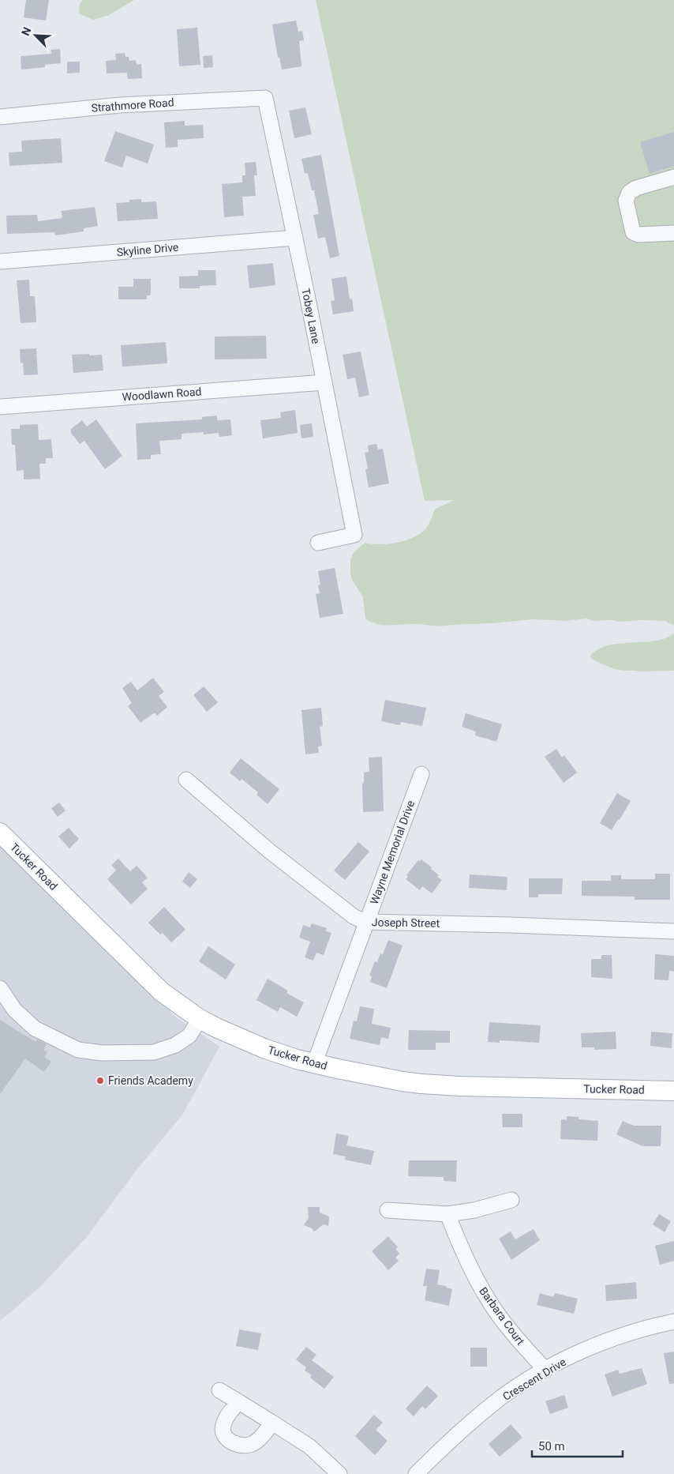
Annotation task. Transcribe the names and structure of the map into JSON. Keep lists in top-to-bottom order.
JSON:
{
  "streets": {
    "main road": ["Tucker Road"],
    "street": [
      "Strathmore Road",
      "Skyline Drive",
      "Tobey Lane",
      "Woodlawn Road",
      "Wayne Memorial Drive",
      "Joseph Street",
      "Barbara Court",
      "Crescent Drive"
    ]
  },
  "crossings": [
    ["Strathmore Road", "Tobey Lane"],
    ["Skyline Drive", "Tobey Lane"],
    ["Tobey Lane", "Woodlawn Road"],
    ["Wayne Memorial Drive", "Tucker Road"],
    ["Wayne Memorial Drive", "Joseph Street"],
    ["Barbara Court", "Crescent Drive"]
  ],
  "places": ["Friends Academy"],
  "scale_bar": "50 m",
  "north": "top left"
}
